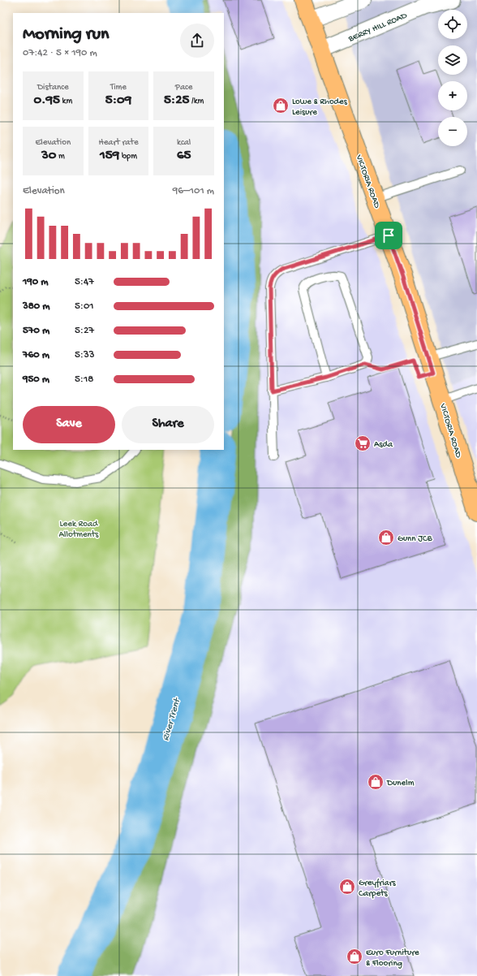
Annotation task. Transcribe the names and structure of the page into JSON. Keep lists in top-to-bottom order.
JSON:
{
  "streets": {
    "main road": ["VICTORIA ROAD"],
    "street": ["BERRY HILL ROAD"]
  },
  "crossings": [
    ["BERRY HILL ROAD", "VICTORIA ROAD"]
  ],
  "water": ["River Trent"],
  "parks": ["Leek Road Allotments"],
  "places": {
    "shop": [
      "Lowe & Rhodes Leisure",
      "Gunn JCB",
      "Dunelm",
      "Greyfriars Carpets",
      "Euro Furniture & Flooring"
    ],
    "supermarket": ["Asda"]
  },
  "page": {
    "map_buttons": ["+", "−"],
    "heading": ["Morning run", "07:42 · 5 × 190 m"],
    "stats": [
      ["Distance", "0.95 km"],
      ["Time", "5:09"],
      ["Pace", "5:25 /km"],
      ["Elevation", "30 m"],
      ["Heart rate", "159 bpm"],
      ["kcal", "65"]
    ],
    "chart": ["Elevation", "96–101 m"],
    "list": [
      {
        "name": "190 m",
        "note": "5:47"
      },
      {
        "name": "380 m",
        "note": "5:01"
      },
      {
        "name": "570 m",
        "note": "5:27"
      },
      {
        "name": "760 m",
        "note": "5:33"
      },
      {
        "name": "950 m",
        "note": "5:18"
      }
    ],
    "buttons": ["Save", "Share"]
  }
}
